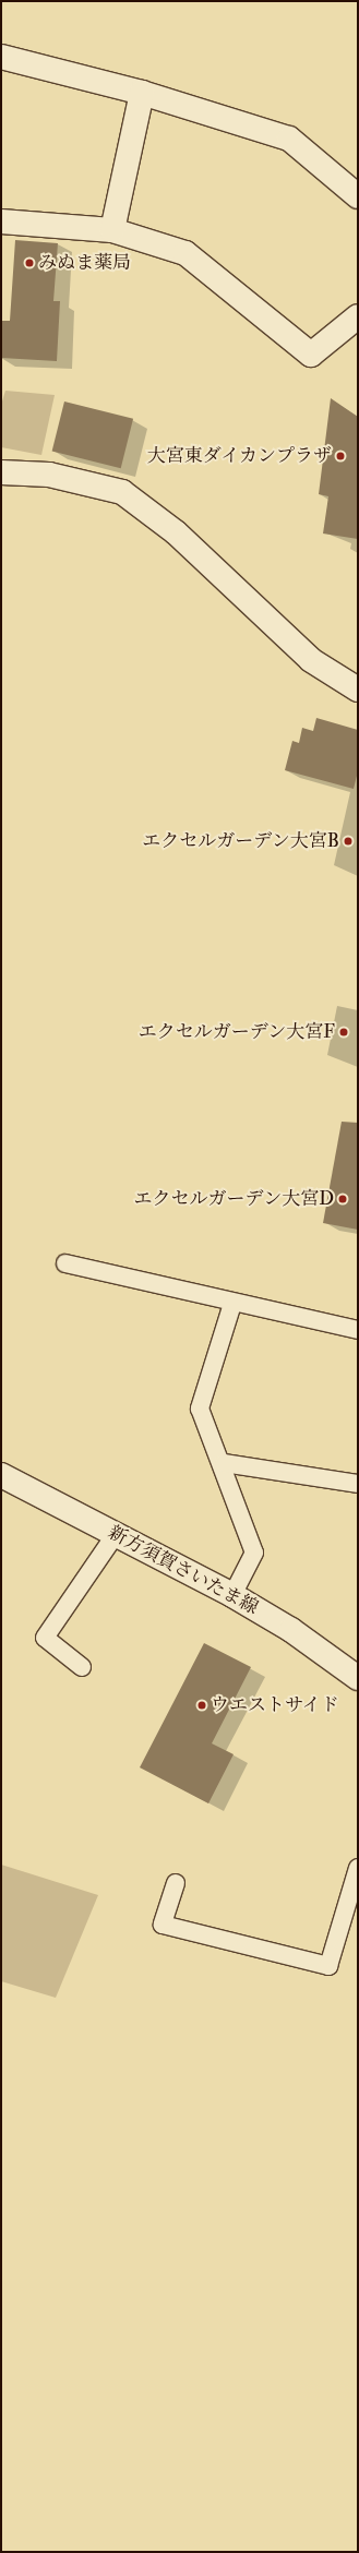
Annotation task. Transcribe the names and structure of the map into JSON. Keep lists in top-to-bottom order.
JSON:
{
  "streets": {
    "street": ["新方須賀さいたま線"]
  },
  "places": [
    "みぬま薬局",
    "大宮東ダイカンプラザ",
    "エクセルガーデン大宮B",
    "エクセルガーデン大宮F",
    "エクセルガーデン大宮D",
    "ウエストサイド"
  ]
}
